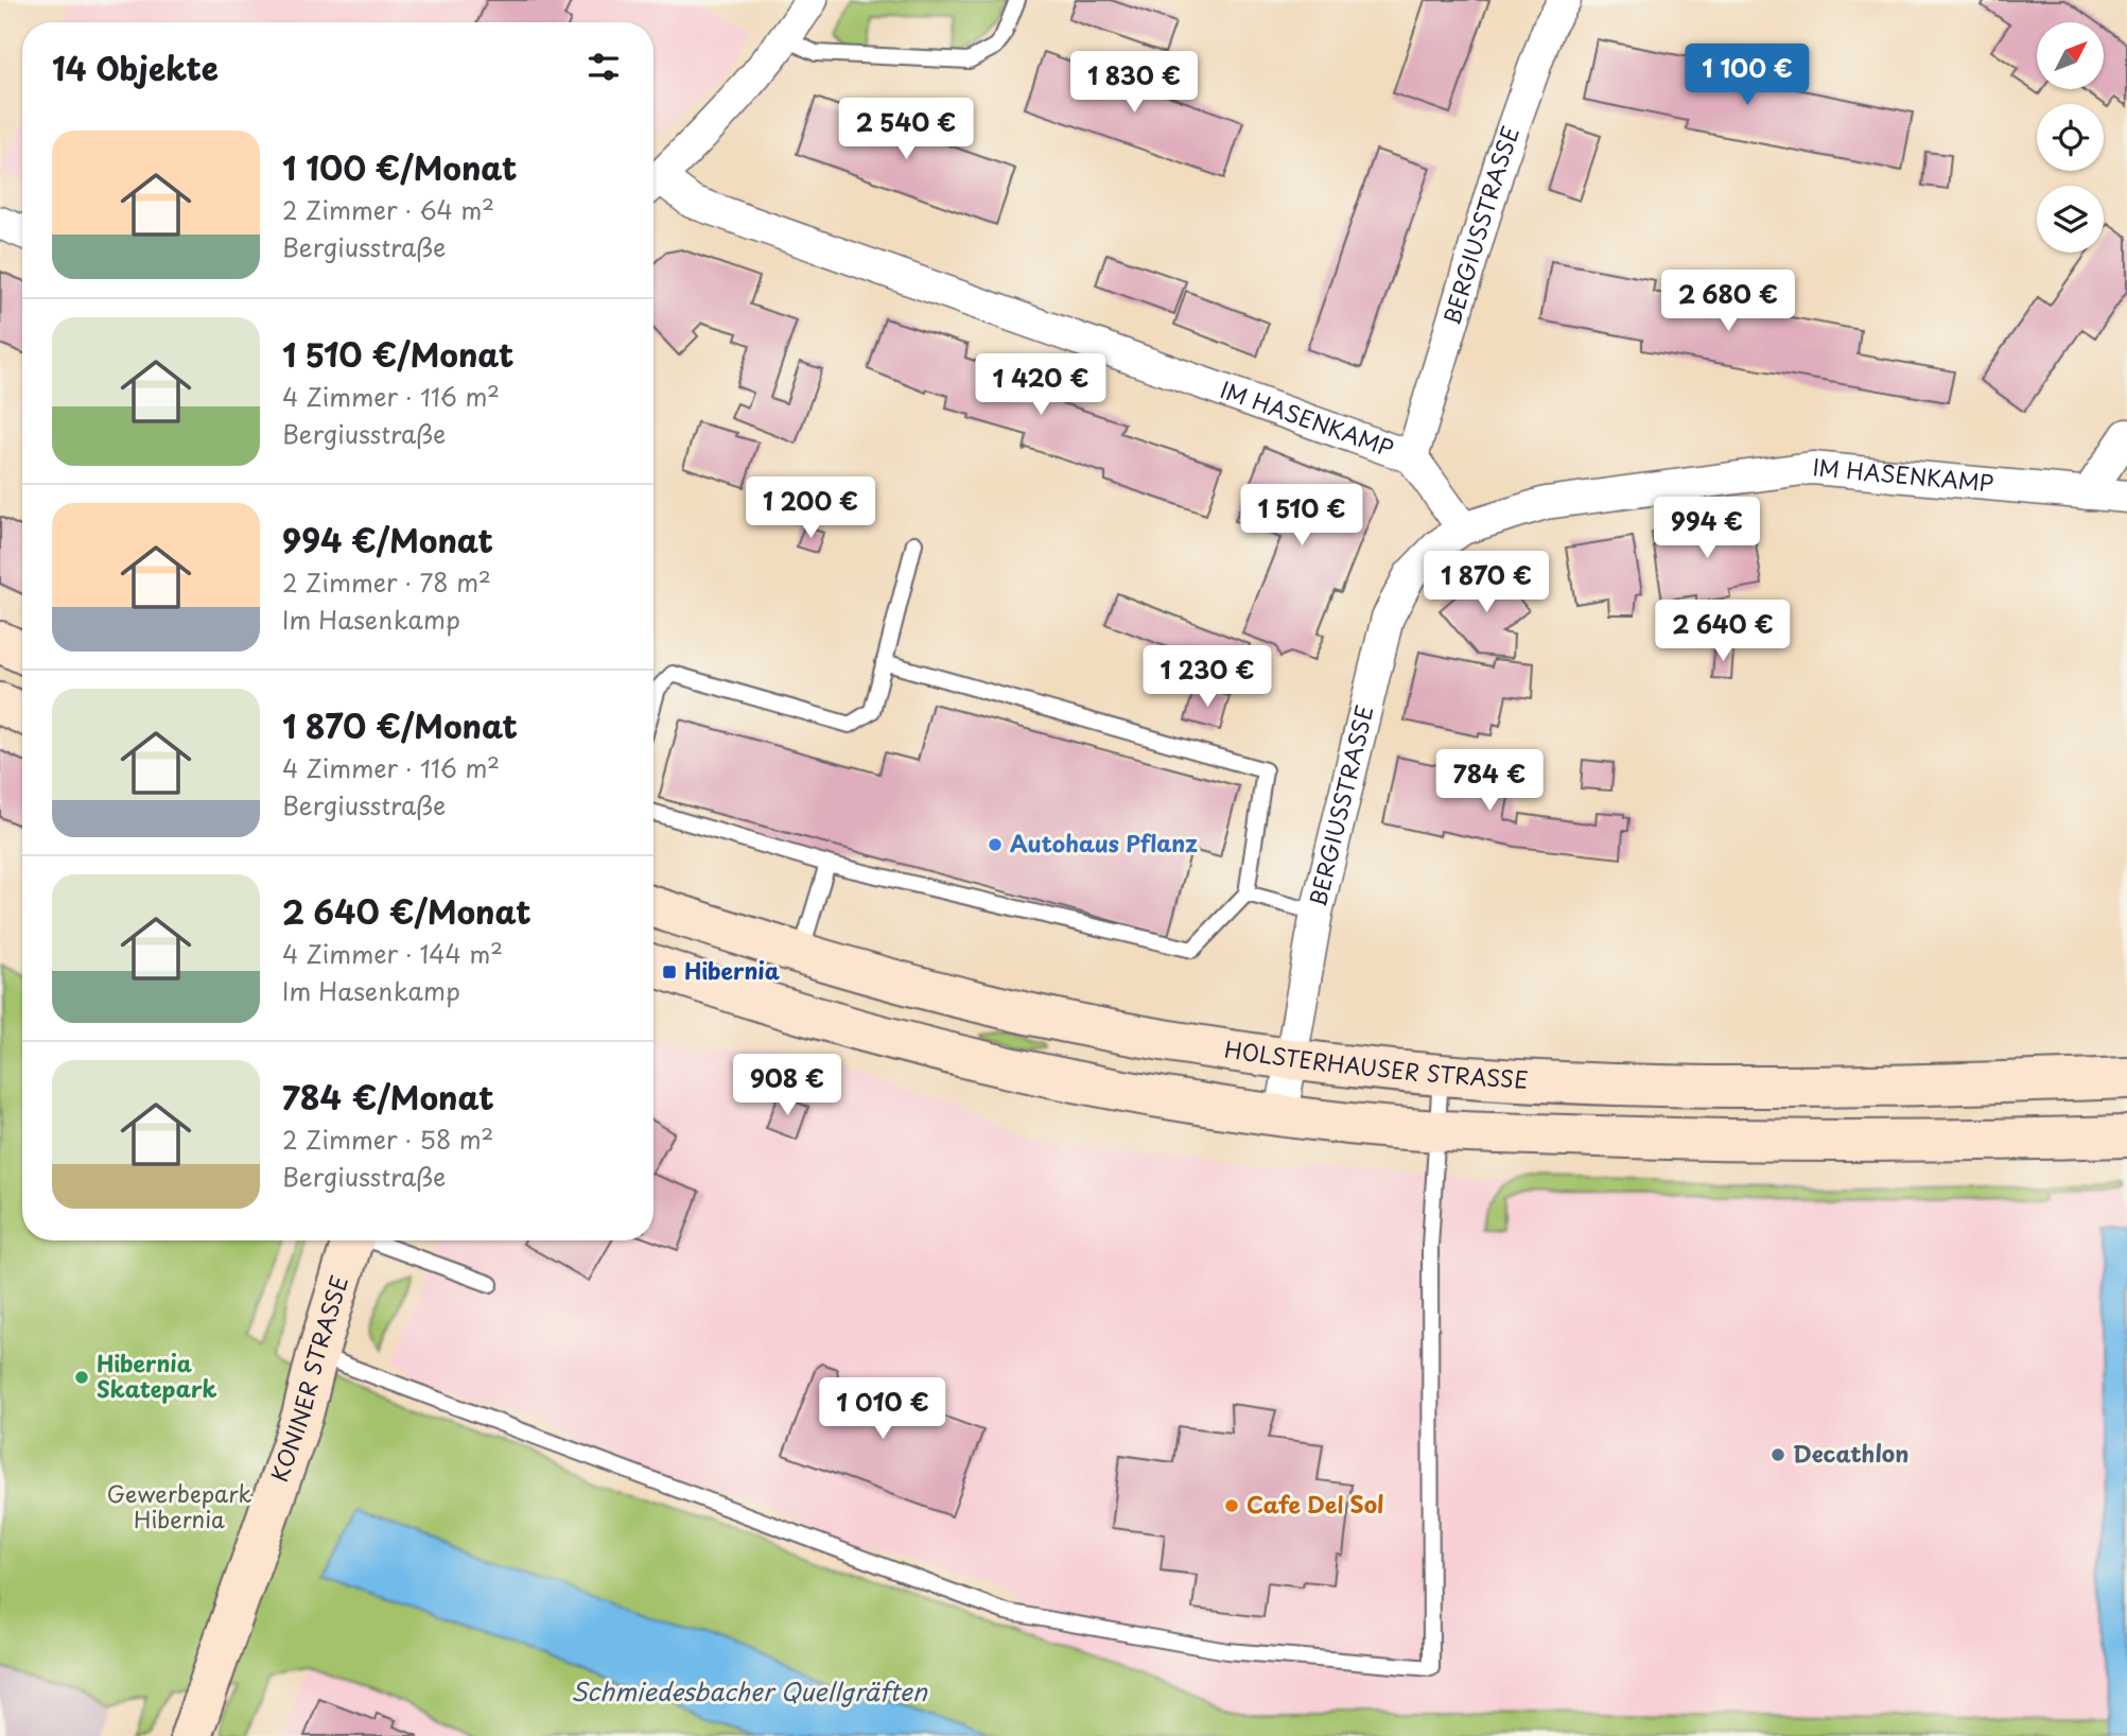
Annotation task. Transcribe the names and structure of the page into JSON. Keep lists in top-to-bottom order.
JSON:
{
  "streets": {
    "main road": ["HOLSTERHAUSER STRASSE", "KONINER STRASSE"],
    "street": ["BERGIUSSTRASSE", "IM HASENKAMP"]
  },
  "crossings": [
    ["BERGIUSSTRASSE", "IM HASENKAMP"],
    ["BERGIUSSTRASSE", "HOLSTERHAUSER STRASSE"]
  ],
  "water": ["Schmiedesbacher Quellgräften"],
  "parks": ["Gewerbepark Hibernia"],
  "places": {
    "other": [
      "Autohaus Pflanz",
      "Hibernia Skatepark",
      "Decathlon",
      "Cafe Del Sol"
    ],
    "transit": ["Hibernia"]
  },
  "north": "top right",
  "page": {
    "heading": "14 Objekte",
    "price": [
      "1 100 €",
      "1 830 €",
      "2 540 €",
      "2 680 €",
      "1 420 €",
      "1 200 €",
      "1 510 €",
      "994 €",
      "1 870 €",
      "2 640 €",
      "1 230 €",
      "784 €",
      "908 €",
      "1 010 €"
    ],
    "list": [
      {
        "name": "1 100 €/Monat",
        "note": "2 Zimmer · 64 m² · Bergiusstraße"
      },
      {
        "name": "1 510 €/Monat",
        "note": "4 Zimmer · 116 m² · Bergiusstraße"
      },
      {
        "name": "994 €/Monat",
        "note": "2 Zimmer · 78 m² · Im Hasenkamp"
      },
      {
        "name": "1 870 €/Monat",
        "note": "4 Zimmer · 116 m² · Bergiusstraße"
      },
      {
        "name": "2 640 €/Monat",
        "note": "4 Zimmer · 144 m² · Im Hasenkamp"
      },
      {
        "name": "784 €/Monat",
        "note": "2 Zimmer · 58 m² · Bergiusstraße"
      }
    ]
  }
}
